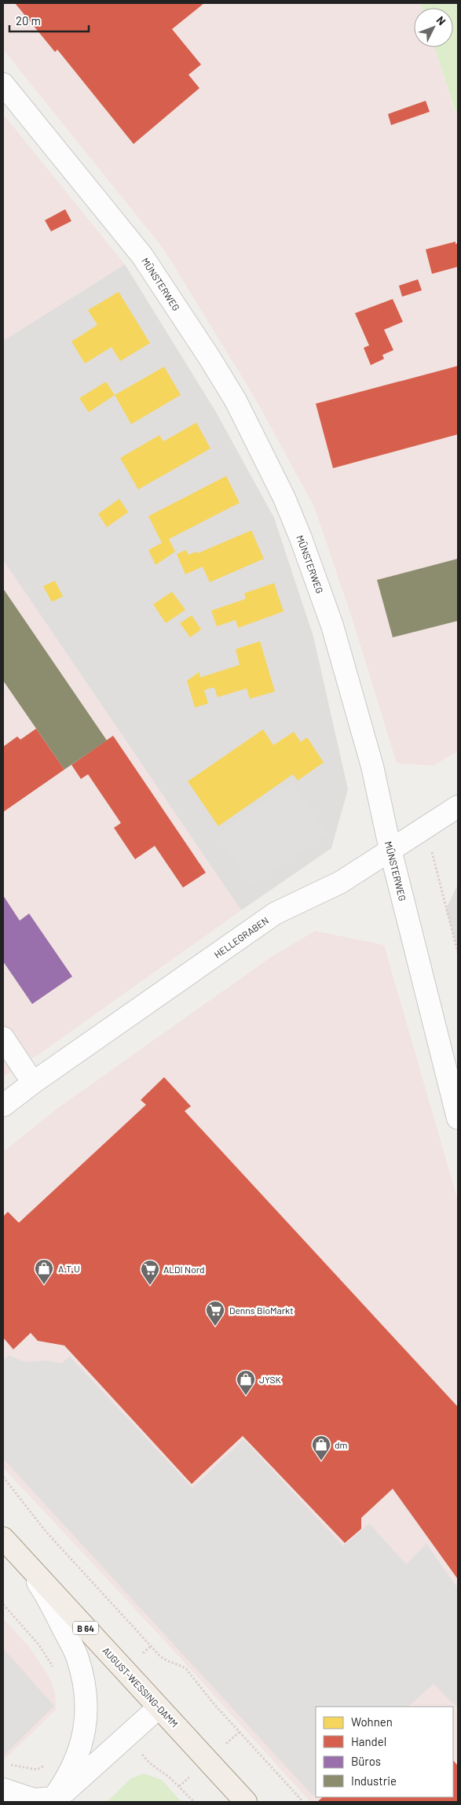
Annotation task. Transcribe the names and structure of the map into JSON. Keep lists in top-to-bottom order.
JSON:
{
  "streets": {
    "main road": ["B 64", "AUGUST-WESSING-DAMM"],
    "street": ["MÜNSTERWEG", "HELLEGRABEN"]
  },
  "crossings": [
    ["MÜNSTERWEG", "HELLEGRABEN"]
  ],
  "places": {
    "shop": ["A.T.U", "JYSK", "dm"],
    "supermarket": ["ALDI Nord", "Denns BioMarkt"]
  },
  "legend": [
    "Wohnen",
    "Handel",
    "Büros",
    "Industrie"
  ],
  "scale_bar": "20 m",
  "north": "top right"
}
